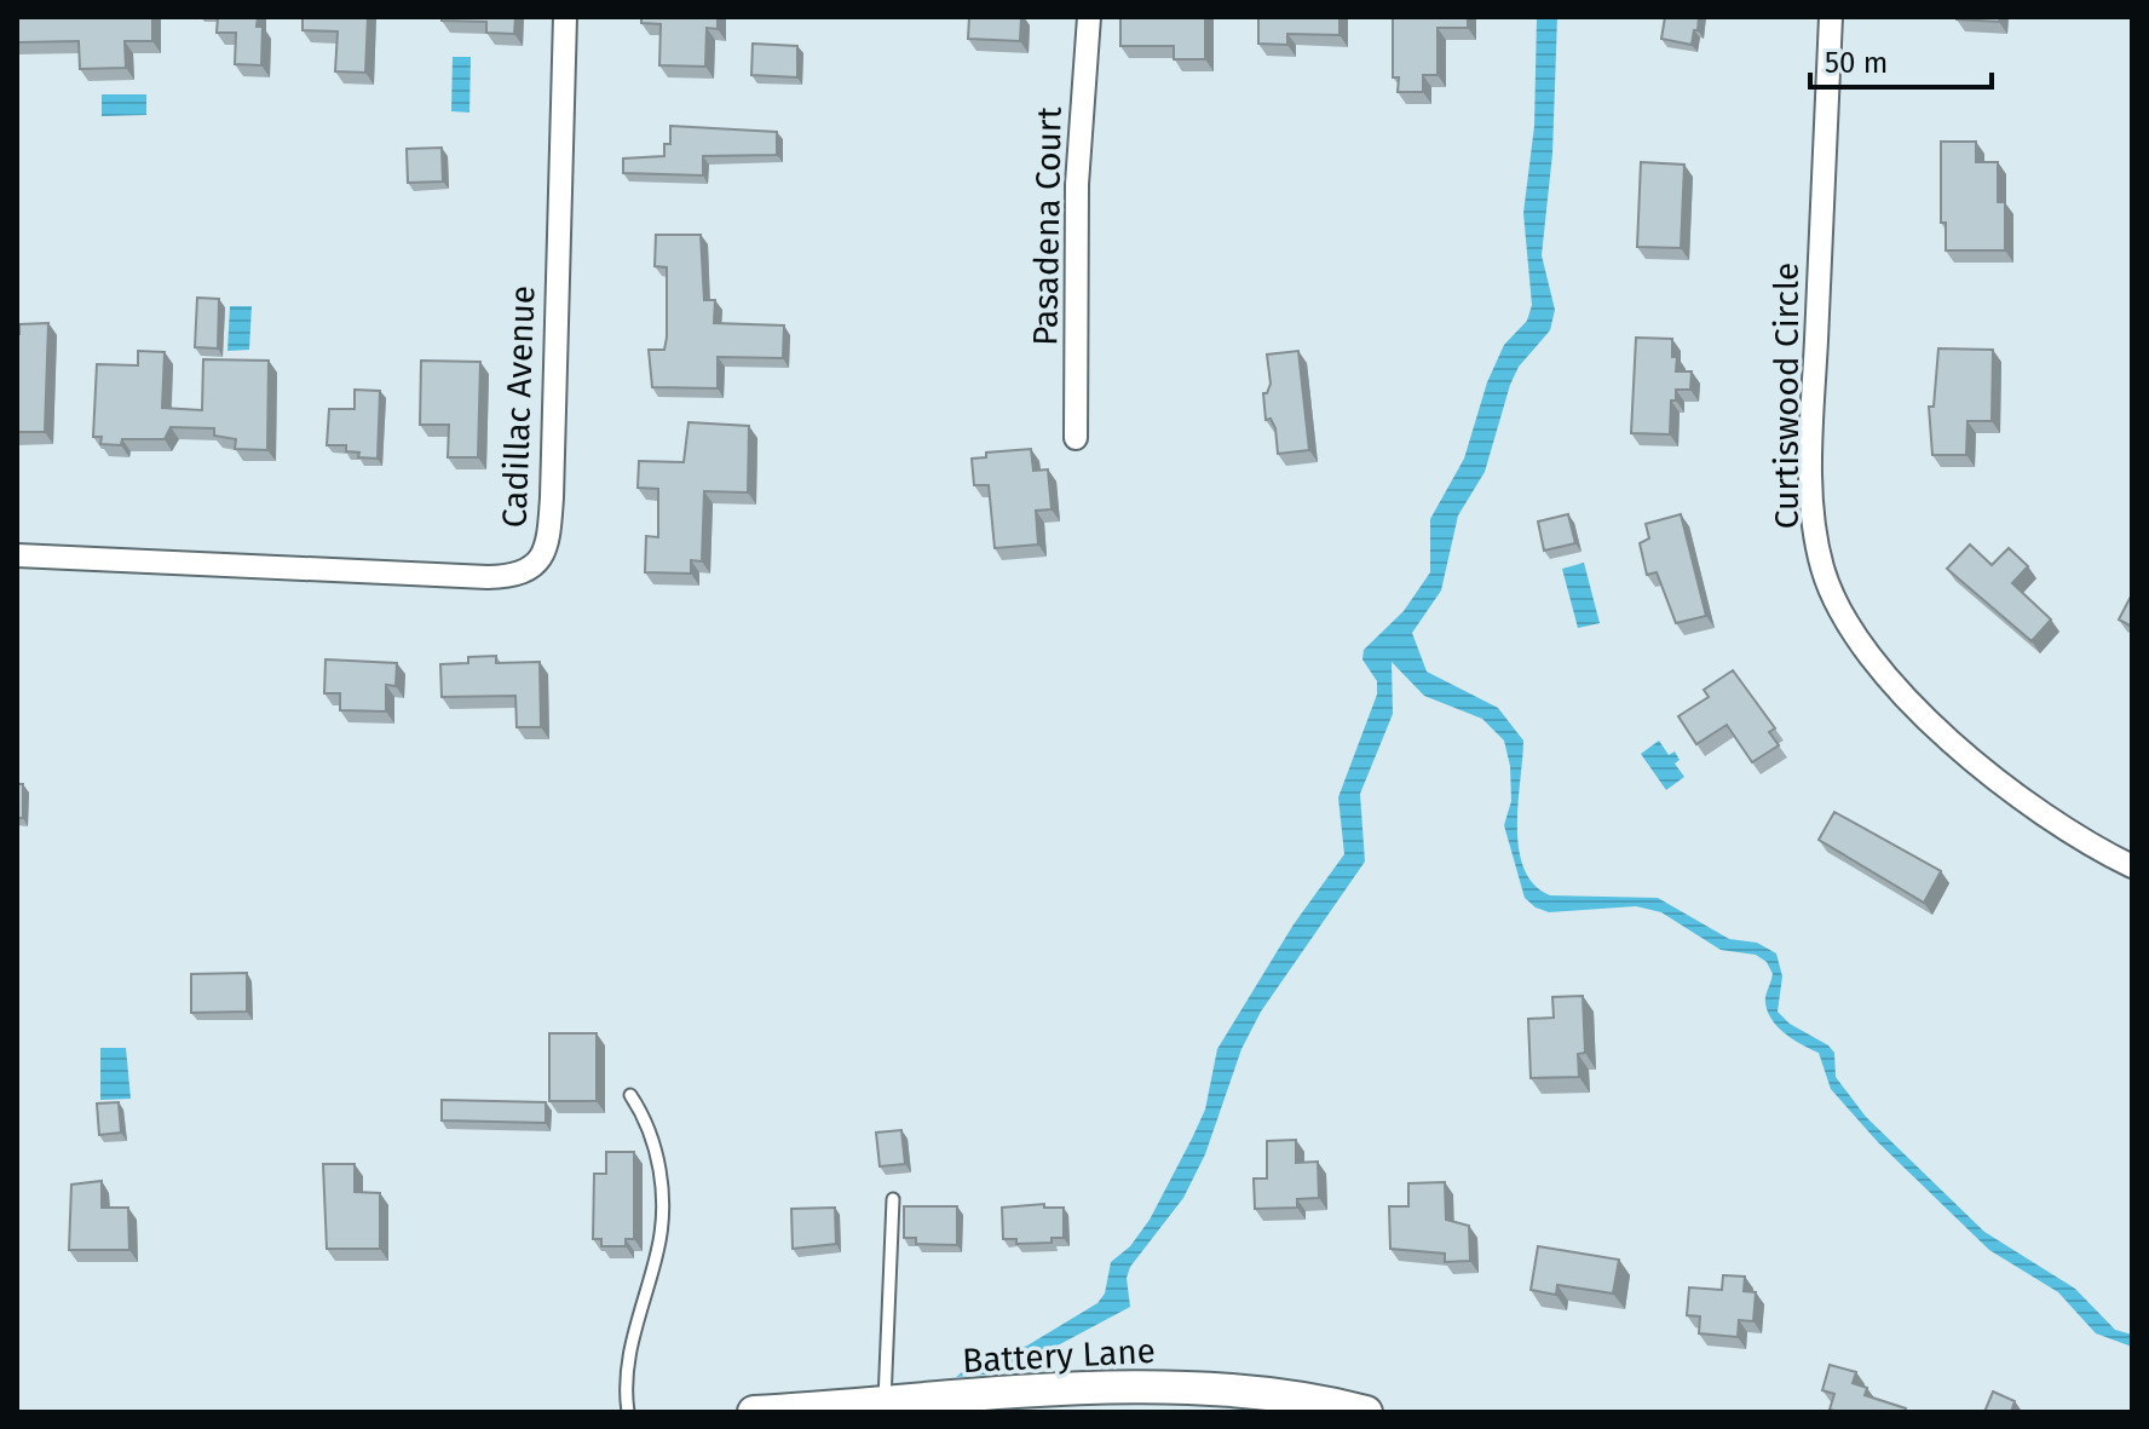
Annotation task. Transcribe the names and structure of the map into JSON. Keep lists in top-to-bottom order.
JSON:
{
  "streets": {
    "main road": ["Battery Lane"],
    "street": ["Pasadena Court", "Curtiswood Circle", "Cadillac Avenue"]
  },
  "scale_bar": "50 m"
}
